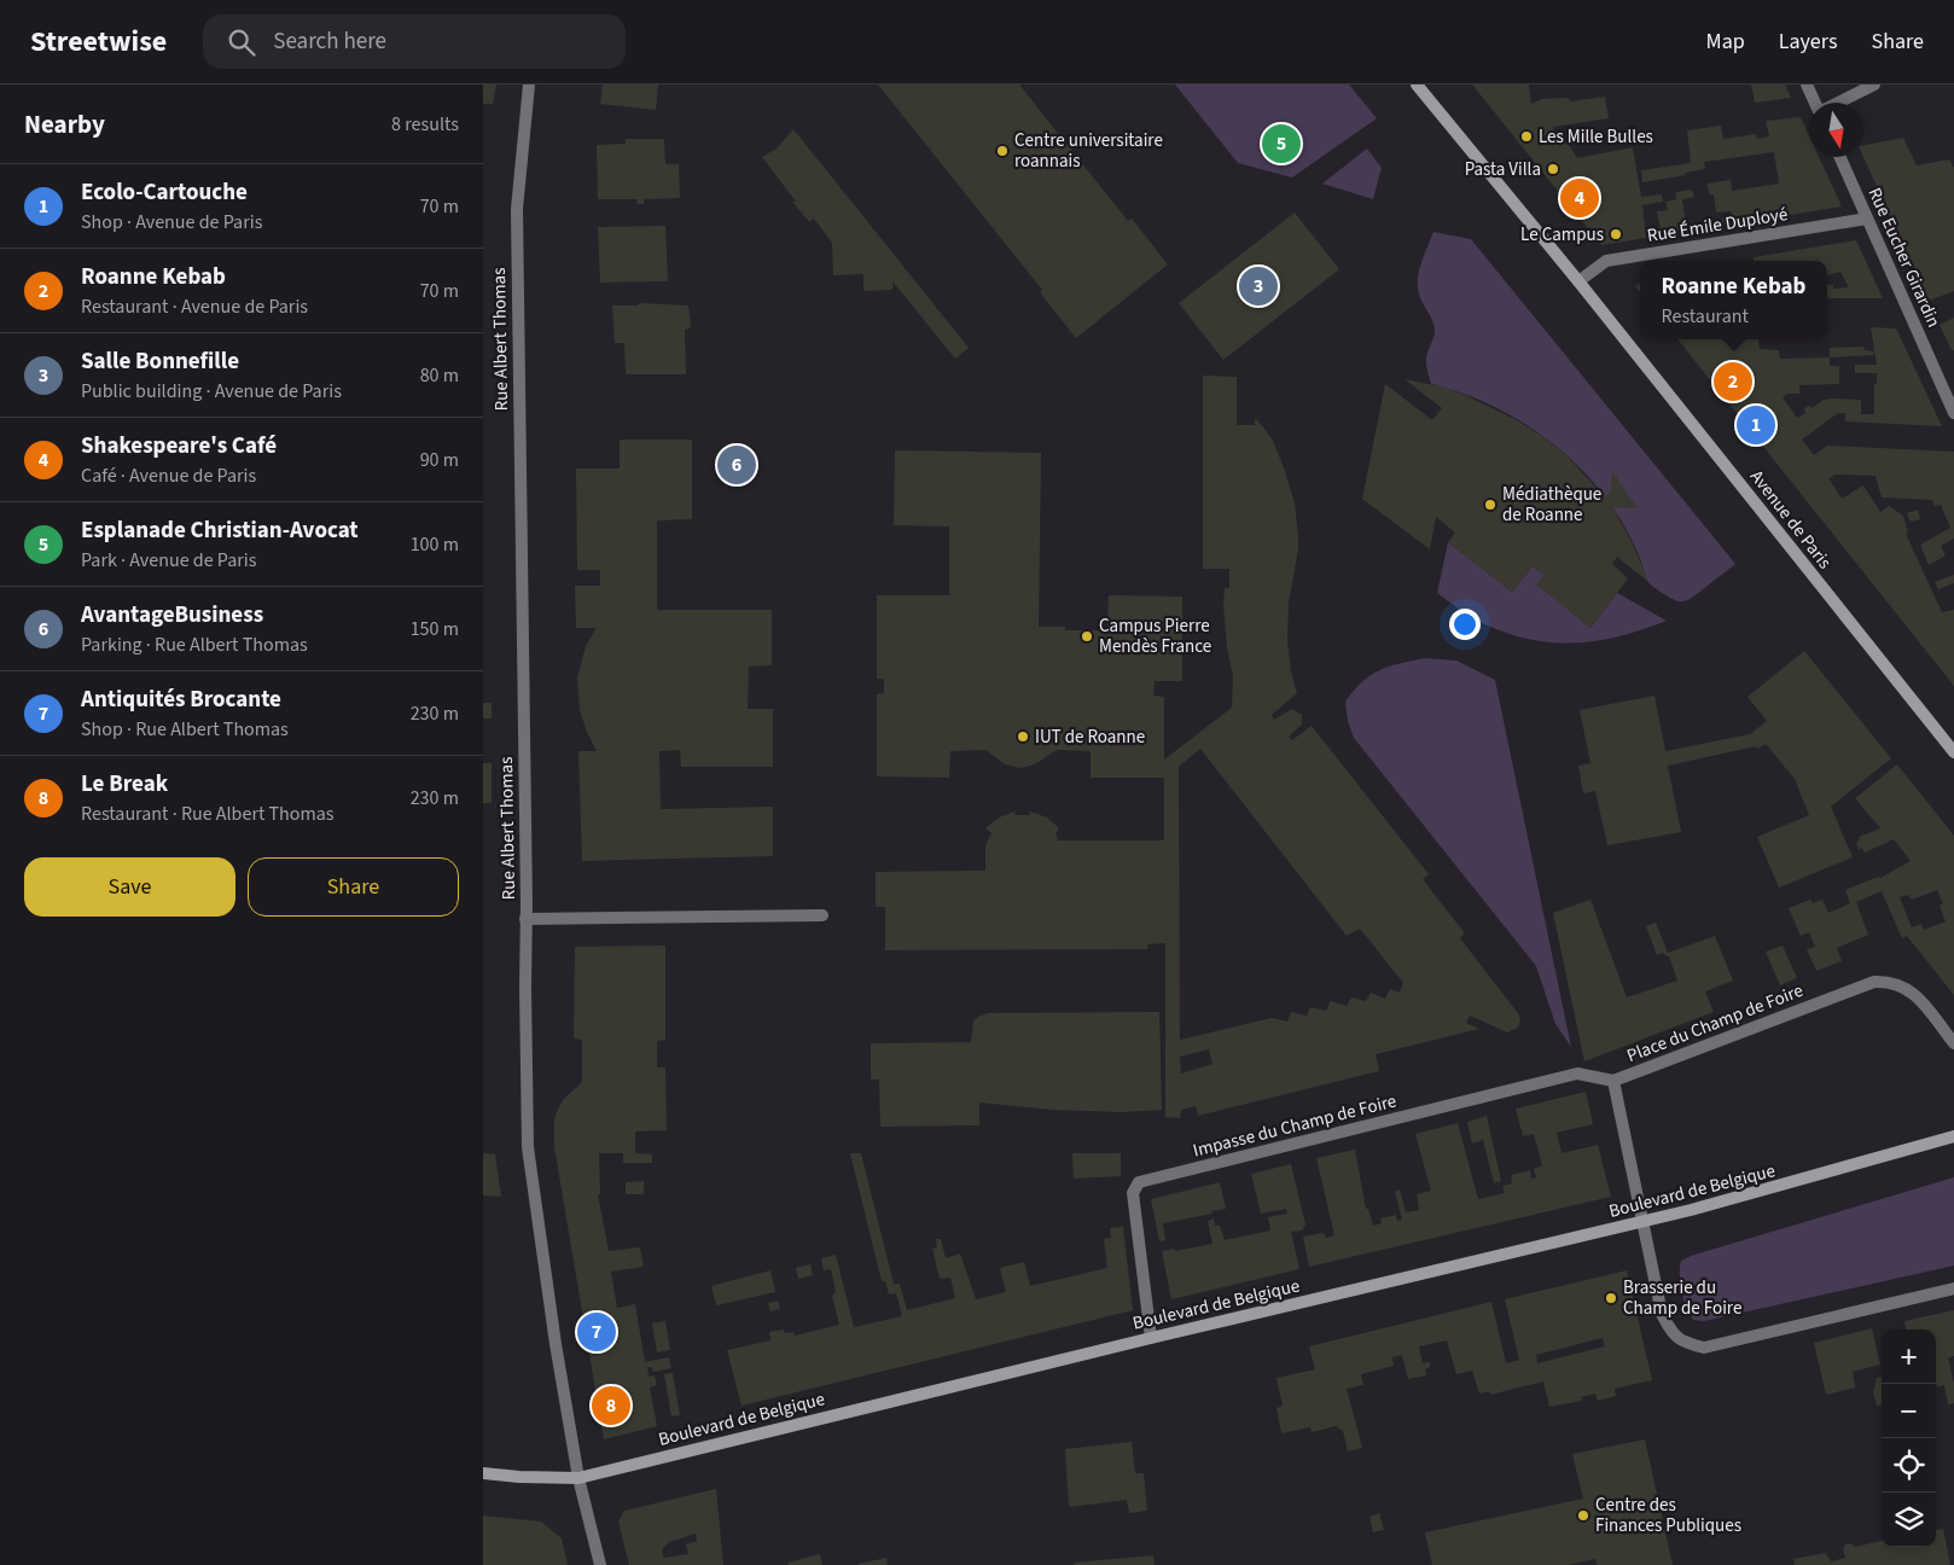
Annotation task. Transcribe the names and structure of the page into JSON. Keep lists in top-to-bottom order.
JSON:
{
  "streets": {
    "main road": ["Avenue de Paris", "Boulevard de Belgique"],
    "street": [
      "Rue Émile Duployé",
      "Rue Eucher Girardin",
      "Rue Albert Thomas",
      "Place du Champ de Foire",
      "Impasse du Champ de Foire"
    ]
  },
  "crossings": [
    ["Rue Émile Duployé", "Rue Eucher Girardin"],
    ["Rue Émile Duployé", "Avenue de Paris"],
    ["Rue Albert Thomas", "Boulevard de Belgique"],
    ["Place du Champ de Foire", "Impasse du Champ de Foire"],
    ["Place du Champ de Foire", "Boulevard de Belgique"],
    ["Impasse du Champ de Foire", "Boulevard de Belgique"]
  ],
  "places": [
    "Les Mille Bulles",
    "Centre universitaire roannais",
    "Pasta Villa",
    "Le Campus",
    "Médiathèque de Roanne",
    "Campus Pierre Mendès France",
    "IUT de Roanne",
    "Brasserie du Champ de Foire",
    "Centre des Finances Publiques"
  ],
  "north": "bottom",
  "page": {
    "header": "Streetwise",
    "search": "Search here",
    "nav": ["Map", "Layers", "Share"],
    "heading": ["Nearby", "8 results"],
    "pins": [
      "5",
      "4",
      "3",
      "2",
      "1",
      "6",
      "7",
      "8"
    ],
    "list": [
      {
        "mark": "1",
        "name": "Ecolo-Cartouche",
        "note": "Shop · Avenue de Paris",
        "value": "70 m"
      },
      {
        "mark": "2",
        "name": "Roanne Kebab",
        "note": "Restaurant · Avenue de Paris",
        "value": "70 m"
      },
      {
        "mark": "3",
        "name": "Salle Bonnefille",
        "note": "Public building · Avenue de Paris",
        "value": "80 m"
      },
      {
        "mark": "4",
        "name": "Shakespeare's Café",
        "note": "Café · Avenue de Paris",
        "value": "90 m"
      },
      {
        "mark": "5",
        "name": "Esplanade Christian-Avocat",
        "note": "Park · Avenue de Paris",
        "value": "100 m"
      },
      {
        "mark": "6",
        "name": "AvantageBusiness",
        "note": "Parking · Rue Albert Thomas",
        "value": "150 m"
      },
      {
        "mark": "7",
        "name": "Antiquités Brocante",
        "note": "Shop · Rue Albert Thomas",
        "value": "230 m"
      },
      {
        "mark": "8",
        "name": "Le Break",
        "note": "Restaurant · Rue Albert Thomas",
        "value": "230 m"
      }
    ],
    "popup": ["Roanne Kebab", "Restaurant"],
    "buttons": ["Save", "Share"],
    "map_buttons": ["+", "−"]
  }
}
